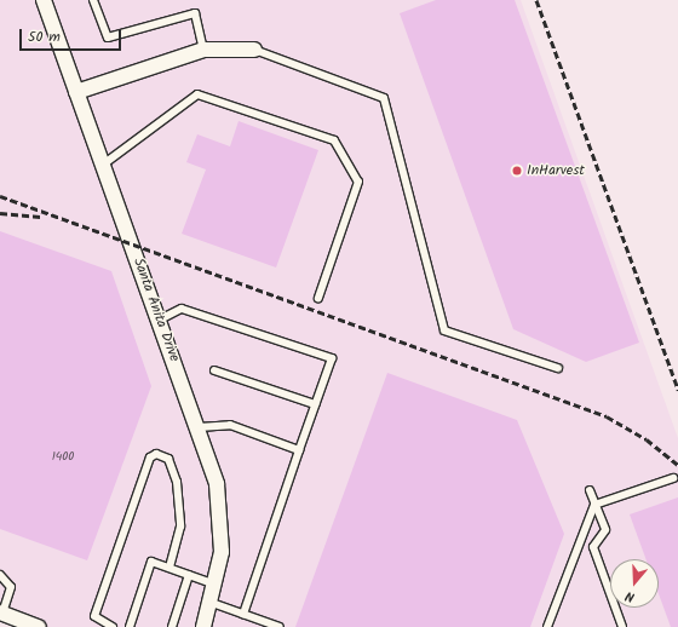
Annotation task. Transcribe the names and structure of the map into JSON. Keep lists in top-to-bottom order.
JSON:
{
  "streets": {
    "street": ["Santa Anita Drive"]
  },
  "places": ["InHarvest"],
  "house_numbers": ["1400"],
  "scale_bar": "50 m",
  "north": "bottom"
}
